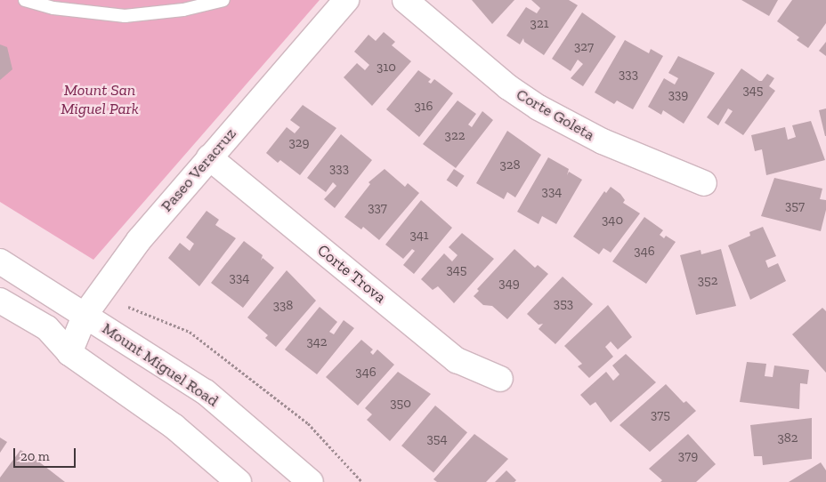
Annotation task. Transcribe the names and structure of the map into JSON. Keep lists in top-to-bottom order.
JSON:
{
  "streets": {
    "street": [
      "Corte Goleta",
      "Paseo Veracruz",
      "Corte Trova",
      "Mount Miguel Road"
    ]
  },
  "crossings": [
    ["Paseo Veracruz", "Corte Trova"],
    ["Paseo Veracruz", "Mount Miguel Road"]
  ],
  "parks": ["Mount San Miguel Park"],
  "house_numbers": [
    "321",
    "327",
    "310",
    "333",
    "345",
    "339",
    "316",
    "322",
    "329",
    "328",
    "333",
    "334",
    "357",
    "337",
    "340",
    "341",
    "346",
    "345",
    "334",
    "352",
    "349",
    "353",
    "338",
    "342",
    "346",
    "350",
    "375",
    "382",
    "354",
    "379"
  ],
  "scale_bar": "20 m"
}
